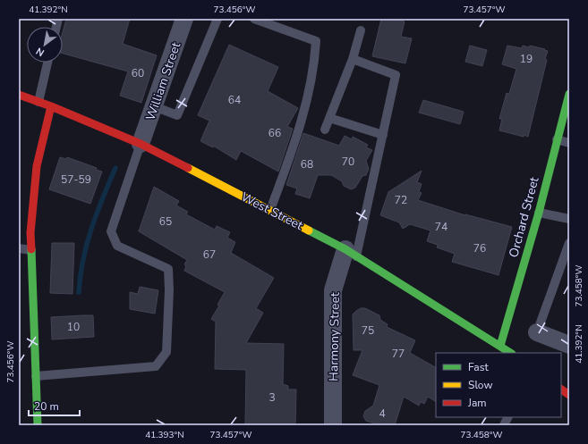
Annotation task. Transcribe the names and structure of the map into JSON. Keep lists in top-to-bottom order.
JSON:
{
  "streets": {
    "street": [
      "William Street",
      "West Street",
      "Orchard Street",
      "Harmony Street"
    ]
  },
  "crossings": [
    ["William Street", "West Street"],
    ["West Street", "Orchard Street"],
    ["West Street", "Harmony Street"]
  ],
  "house_numbers": [
    "19",
    "60",
    "64",
    "66",
    "70",
    "68",
    "57-59",
    "72",
    "65",
    "74",
    "76",
    "67",
    "10",
    "75",
    "77",
    "3",
    "4"
  ],
  "legend": ["Fast", "Slow", "Jam"],
  "scale_bar": "20 m",
  "north": "bottom left",
  "coordinates": [
    "41.392°N",
    "73.456°W",
    "73.457°W",
    "73.458°W",
    "41.393°N"
  ]
}
